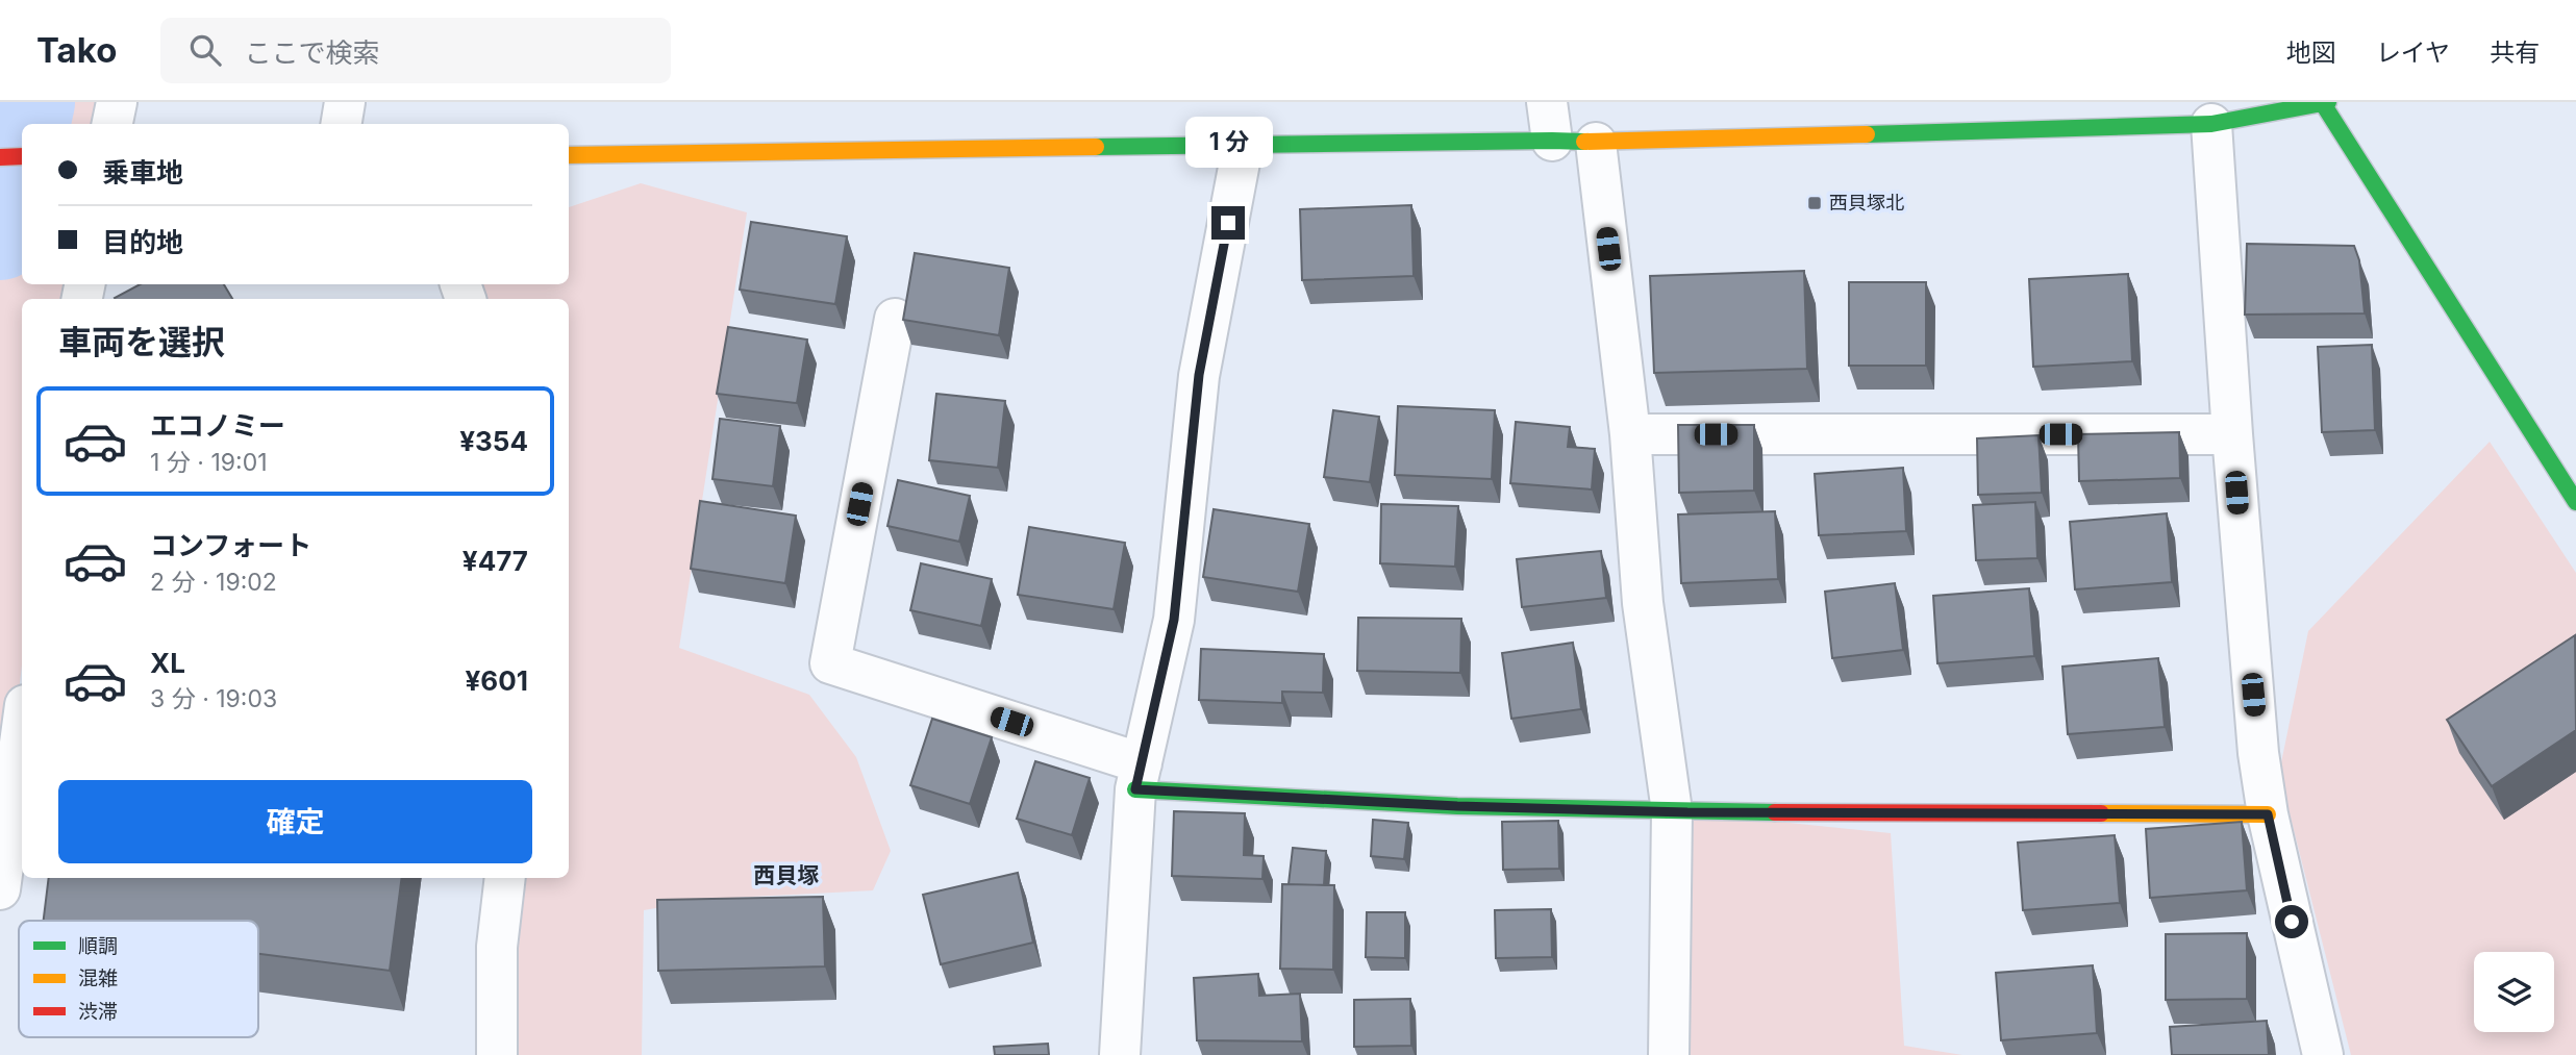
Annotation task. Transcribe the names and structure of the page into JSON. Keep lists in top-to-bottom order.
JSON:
{
  "districts": ["西貝塚"],
  "places": {
    "transit": ["西貝塚北"]
  },
  "legend": ["順調", "混雑", "渋滞"],
  "page": {
    "header": "Tako",
    "search": "ここで検索",
    "nav": ["地図", "レイヤ", "共有"],
    "bubble": "1 分",
    "banner": ["乗車地", "目的地"],
    "heading": "車両を選択",
    "list": [
      {
        "name": "エコノミー",
        "note": "1 分 · 19:01",
        "value": "¥354"
      },
      {
        "name": "コンフォート",
        "note": "2 分 · 19:02",
        "value": "¥477"
      },
      {
        "name": "XL",
        "note": "3 分 · 19:03",
        "value": "¥601"
      }
    ],
    "buttons": "確定"
  }
}
